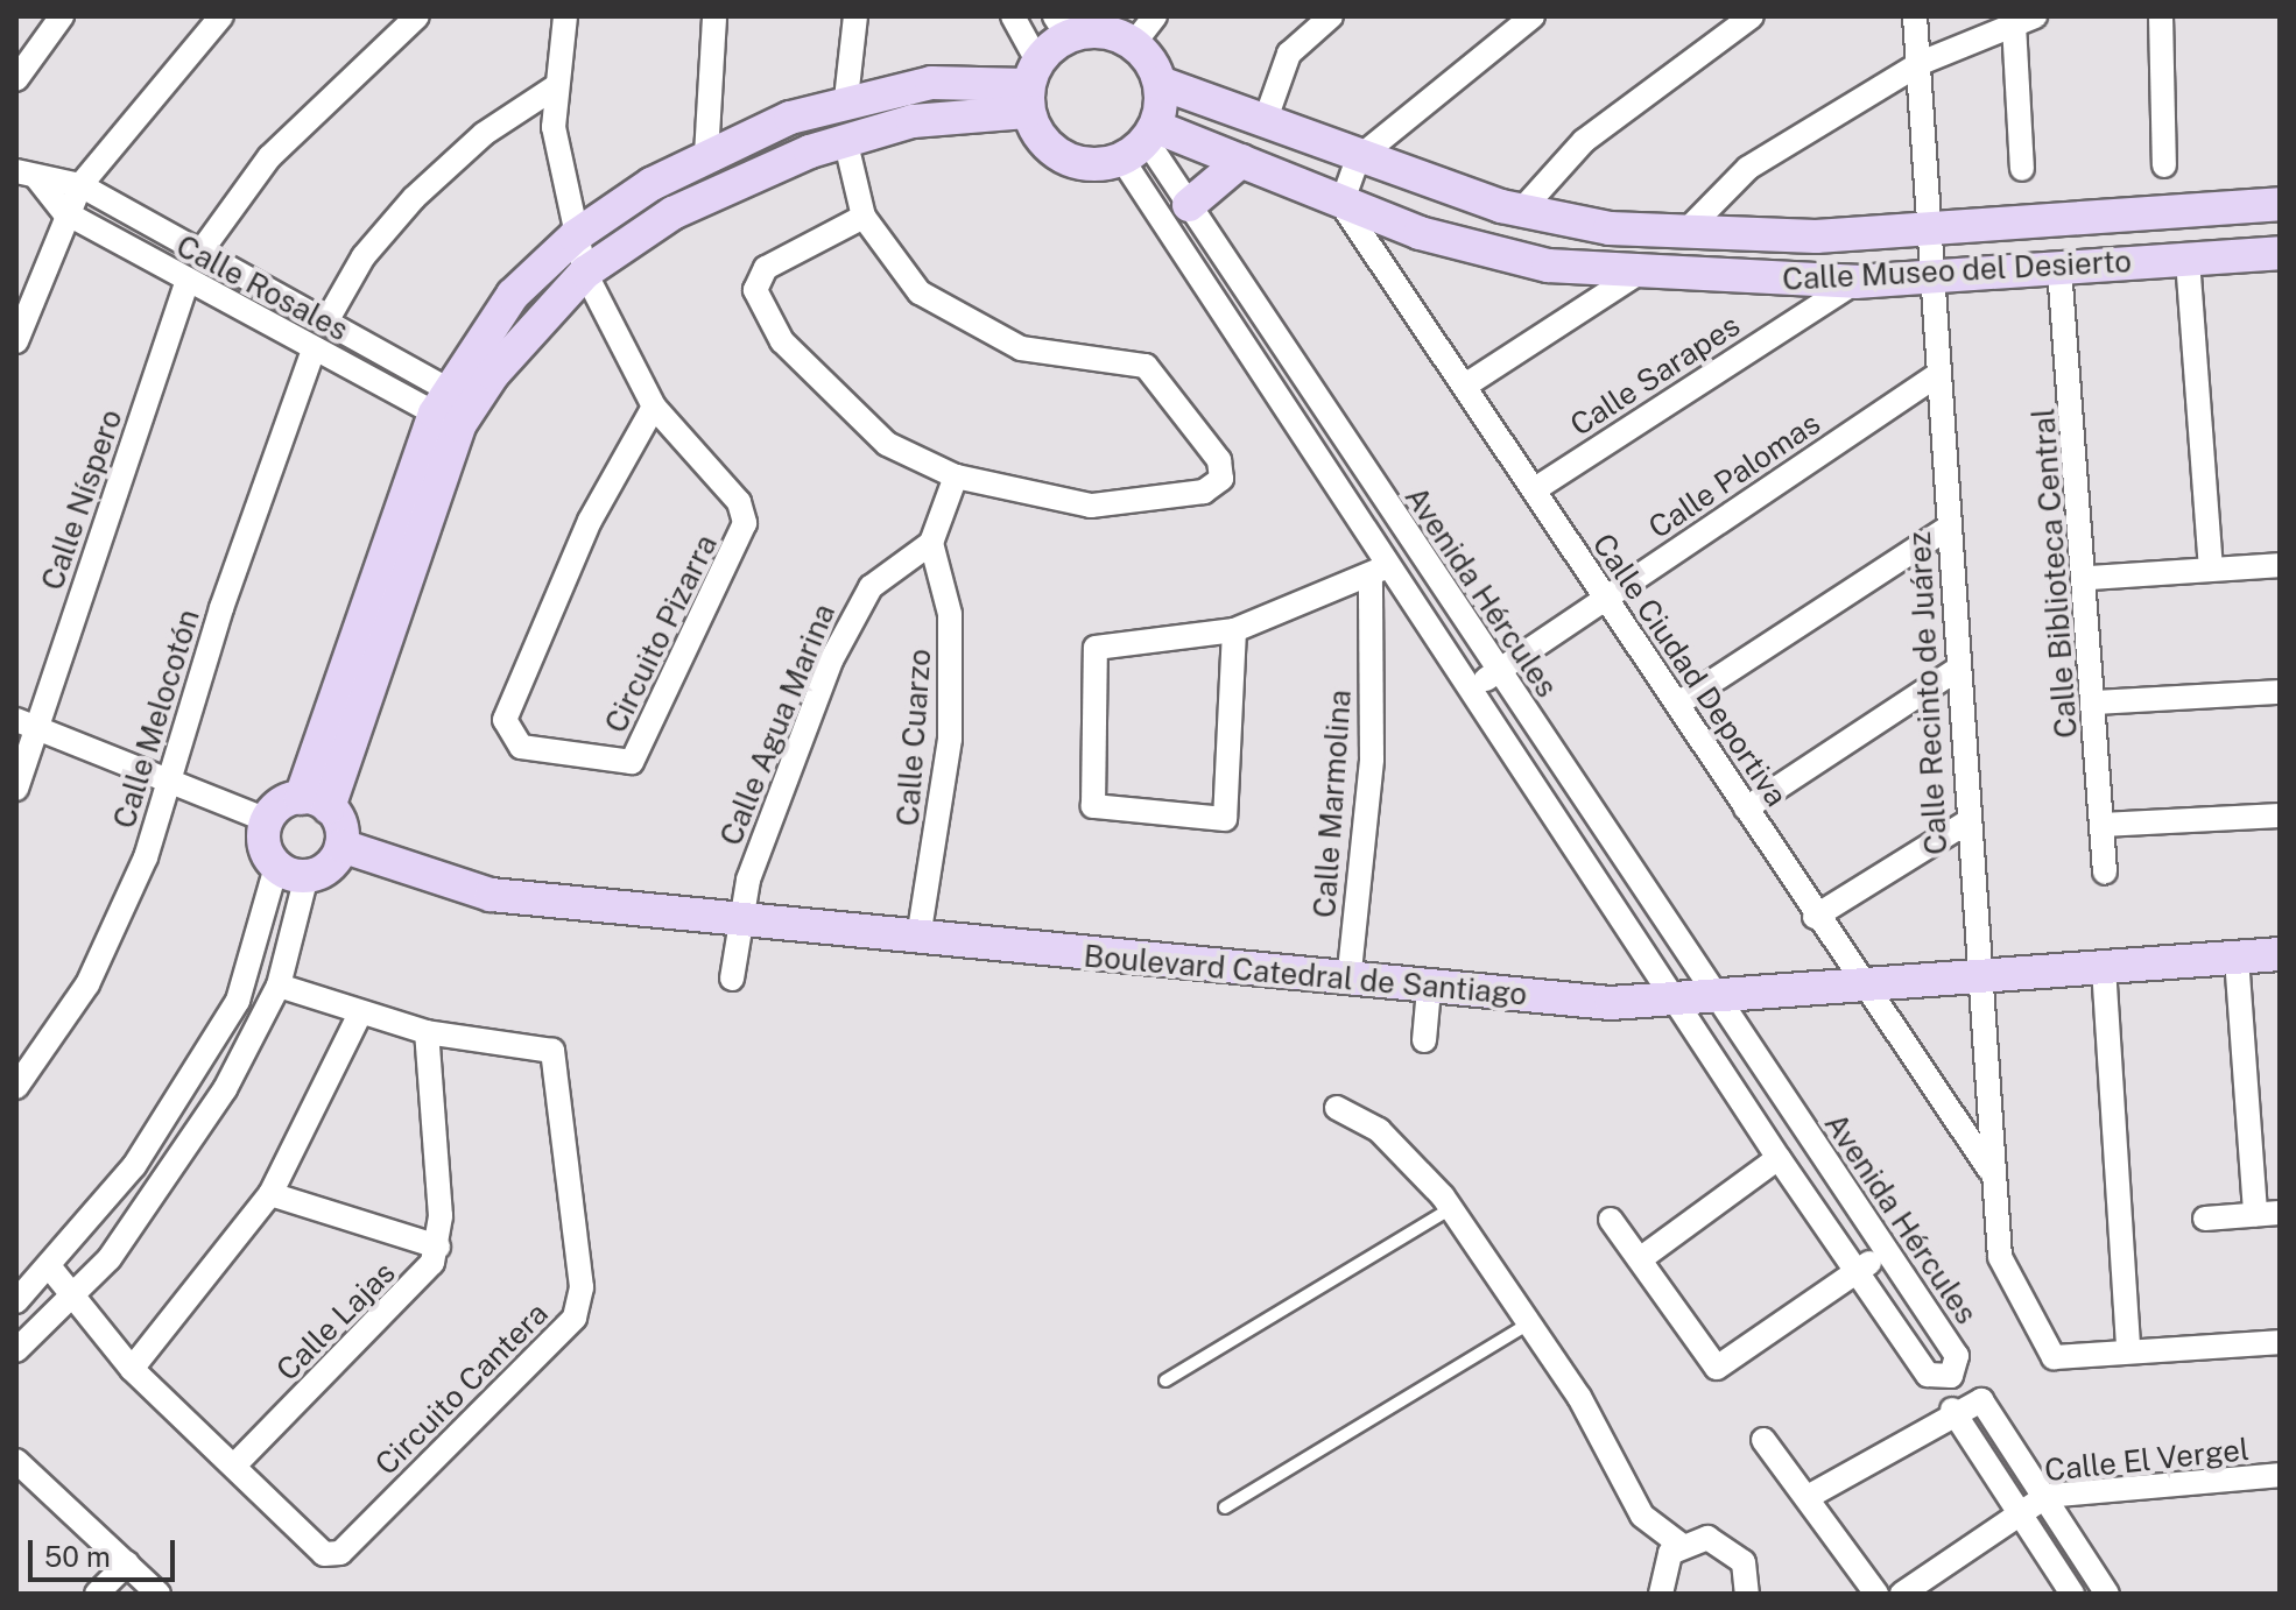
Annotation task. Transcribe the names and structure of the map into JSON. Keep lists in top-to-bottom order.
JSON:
{
  "streets": {
    "street": [
      "Calle Museo del Desierto",
      "Calle Rosales",
      "Calle Sarapes",
      "Calle Palomas",
      "Calle Níspero",
      "Calle Biblioteca Central",
      "Avenida Hércules",
      "Circuito Pizarra",
      "Calle Ciudad Deportiva",
      "Calle Recinto de Juárez",
      "Calle Melocotón",
      "Calle Agua Marina",
      "Calle Cuarzo",
      "Calle Marmolina",
      "Boulevard Catedral de Santiago",
      "Calle Lajas",
      "Circuito Cantera",
      "Calle El Vergel"
    ]
  },
  "crossings": [
    ["Calle Museo del Desierto", "Calle Sarapes"],
    ["Calle Museo del Desierto", "Calle Biblioteca Central"],
    ["Calle Museo del Desierto", "Avenida Hércules"],
    ["Calle Museo del Desierto", "Calle Ciudad Deportiva"],
    ["Calle Museo del Desierto", "Calle Recinto de Juárez"],
    ["Calle Rosales", "Calle Níspero"],
    ["Calle Rosales", "Calle Melocotón"],
    ["Calle Sarapes", "Calle Ciudad Deportiva"],
    ["Calle Palomas", "Avenida Hércules"],
    ["Calle Palomas", "Calle Ciudad Deportiva"],
    ["Calle Palomas", "Calle Recinto de Juárez"],
    ["Avenida Hércules", "Calle Marmolina"],
    ["Avenida Hércules", "Boulevard Catedral de Santiago"],
    ["Calle Ciudad Deportiva", "Calle Recinto de Juárez"],
    ["Calle Ciudad Deportiva", "Boulevard Catedral de Santiago"],
    ["Calle Recinto de Juárez", "Boulevard Catedral de Santiago"],
    ["Calle Agua Marina", "Calle Cuarzo"],
    ["Calle Agua Marina", "Boulevard Catedral de Santiago"],
    ["Calle Cuarzo", "Boulevard Catedral de Santiago"],
    ["Calle Marmolina", "Boulevard Catedral de Santiago"],
    ["Calle Lajas", "Circuito Cantera"]
  ],
  "scale_bar": "50 m"
}
